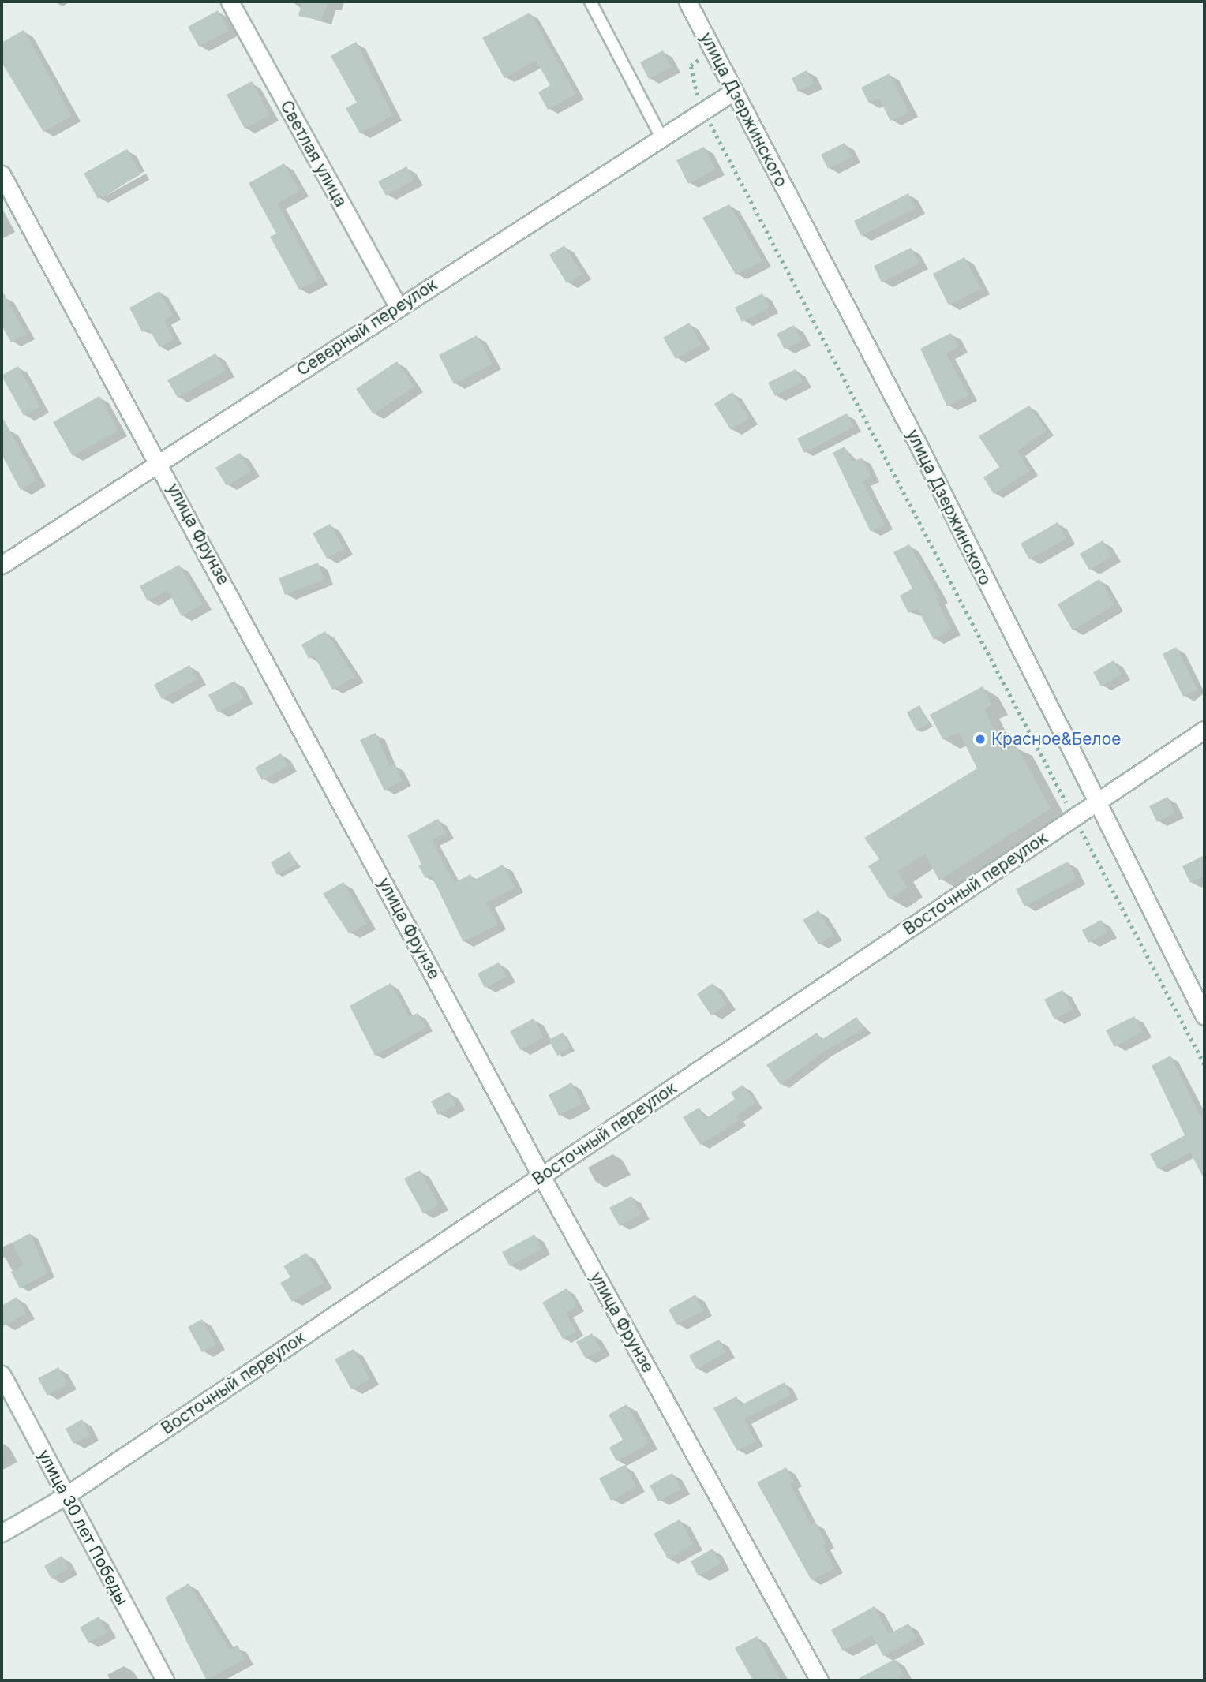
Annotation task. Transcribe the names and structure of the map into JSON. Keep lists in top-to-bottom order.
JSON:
{
  "streets": {
    "street": [
      "улица Дзержинского",
      "Светлая улица",
      "Северный переулок",
      "улица Фрунзе",
      "Восточный переулок",
      "улица 30 лет Победы"
    ]
  },
  "crossings": [
    ["улица Дзержинского", "Северный переулок"],
    ["улица Дзержинского", "Восточный переулок"],
    ["Светлая улица", "Северный переулок"],
    ["Северный переулок", "улица Фрунзе"],
    ["улица Фрунзе", "Восточный переулок"],
    ["Восточный переулок", "улица 30 лет Победы"]
  ],
  "places": ["Красное&Белое"]
}
